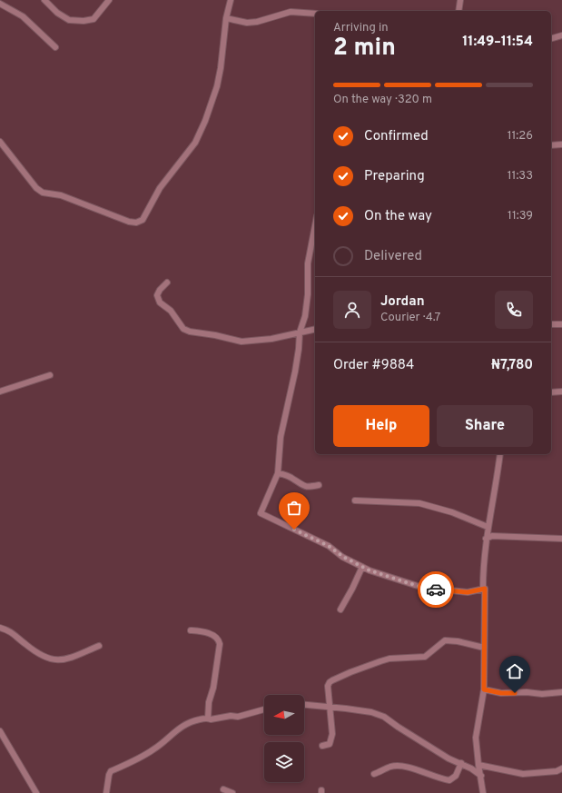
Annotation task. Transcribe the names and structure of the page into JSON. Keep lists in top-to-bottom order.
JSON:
{
  "north": "left",
  "page": {
    "heading": ["2 min", "Arriving in", "11:49–11:54"],
    "panel": [
      "Jordan",
      "Courier · 4.7",
      "Order #9884",
      "₦7,780"
    ],
    "bar": "On the way · 320 m",
    "list": [
      ["Confirmed", "11:26"],
      ["Preparing", "11:33"],
      ["On the way", "11:39"],
      "Delivered"
    ],
    "buttons": ["Help", "Share"]
  }
}
